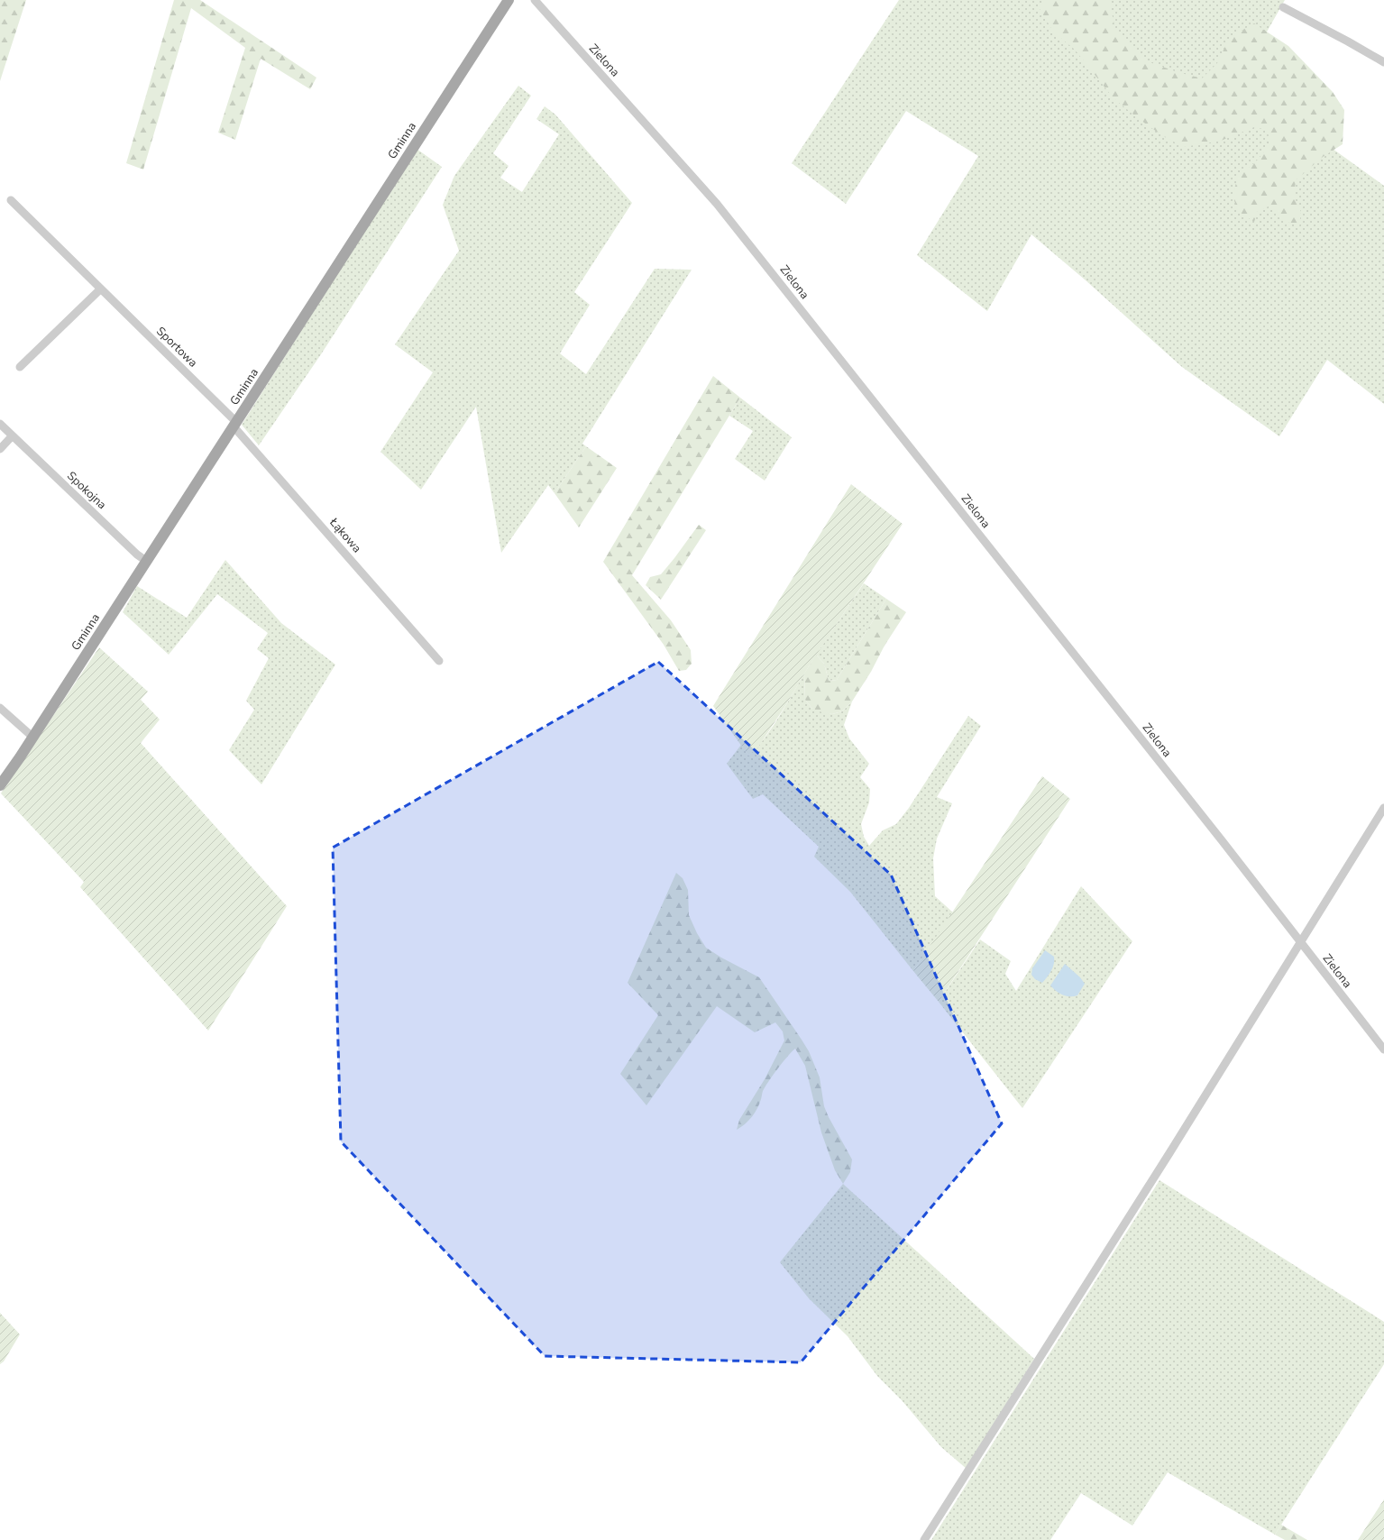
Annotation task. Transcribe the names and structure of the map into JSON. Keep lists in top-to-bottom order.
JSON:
{
  "streets": {
    "main road": ["Gminna"],
    "street": [
      "Zielona",
      "Sportowa",
      "Spokojna",
      "Łąkowa"
    ]
  },
  "crossings": [
    ["Gminna", "Sportowa"],
    ["Gminna", "Spokojna"],
    ["Gminna", "Łąkowa"],
    ["Sportowa", "Łąkowa"]
  ]
}
